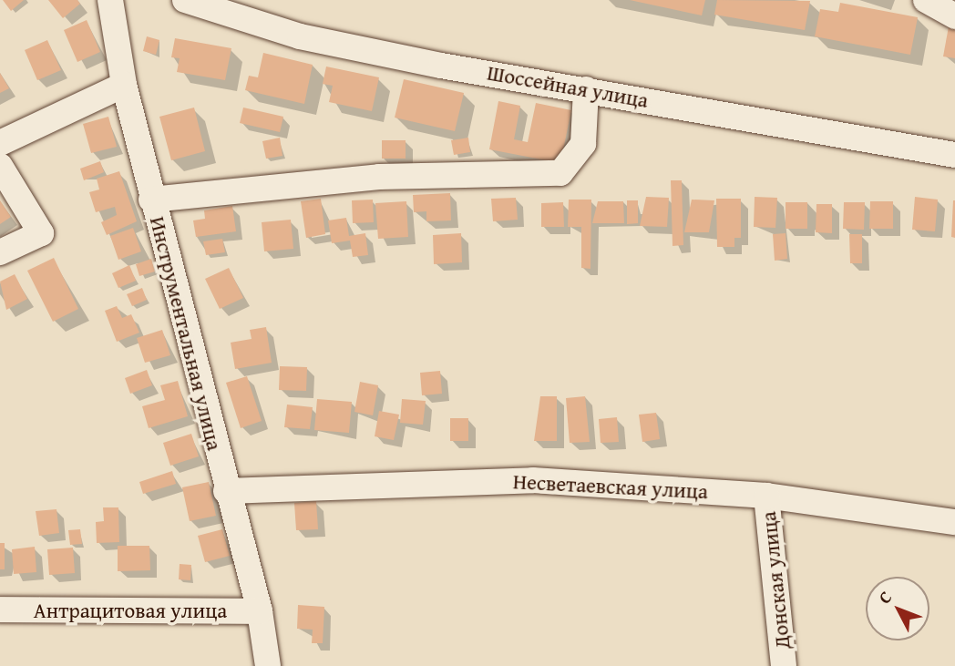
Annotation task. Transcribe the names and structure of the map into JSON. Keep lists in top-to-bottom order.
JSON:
{
  "streets": {
    "street": [
      "Шоссейная улица",
      "Инструментальная улица",
      "Несветаевская улица",
      "Донская улица",
      "Антрацитовая улица"
    ]
  },
  "crossings": [
    ["Инструментальная улица", "Несветаевская улица"],
    ["Инструментальная улица", "Антрацитовая улица"],
    ["Несветаевская улица", "Донская улица"]
  ],
  "north": "top left"
}
